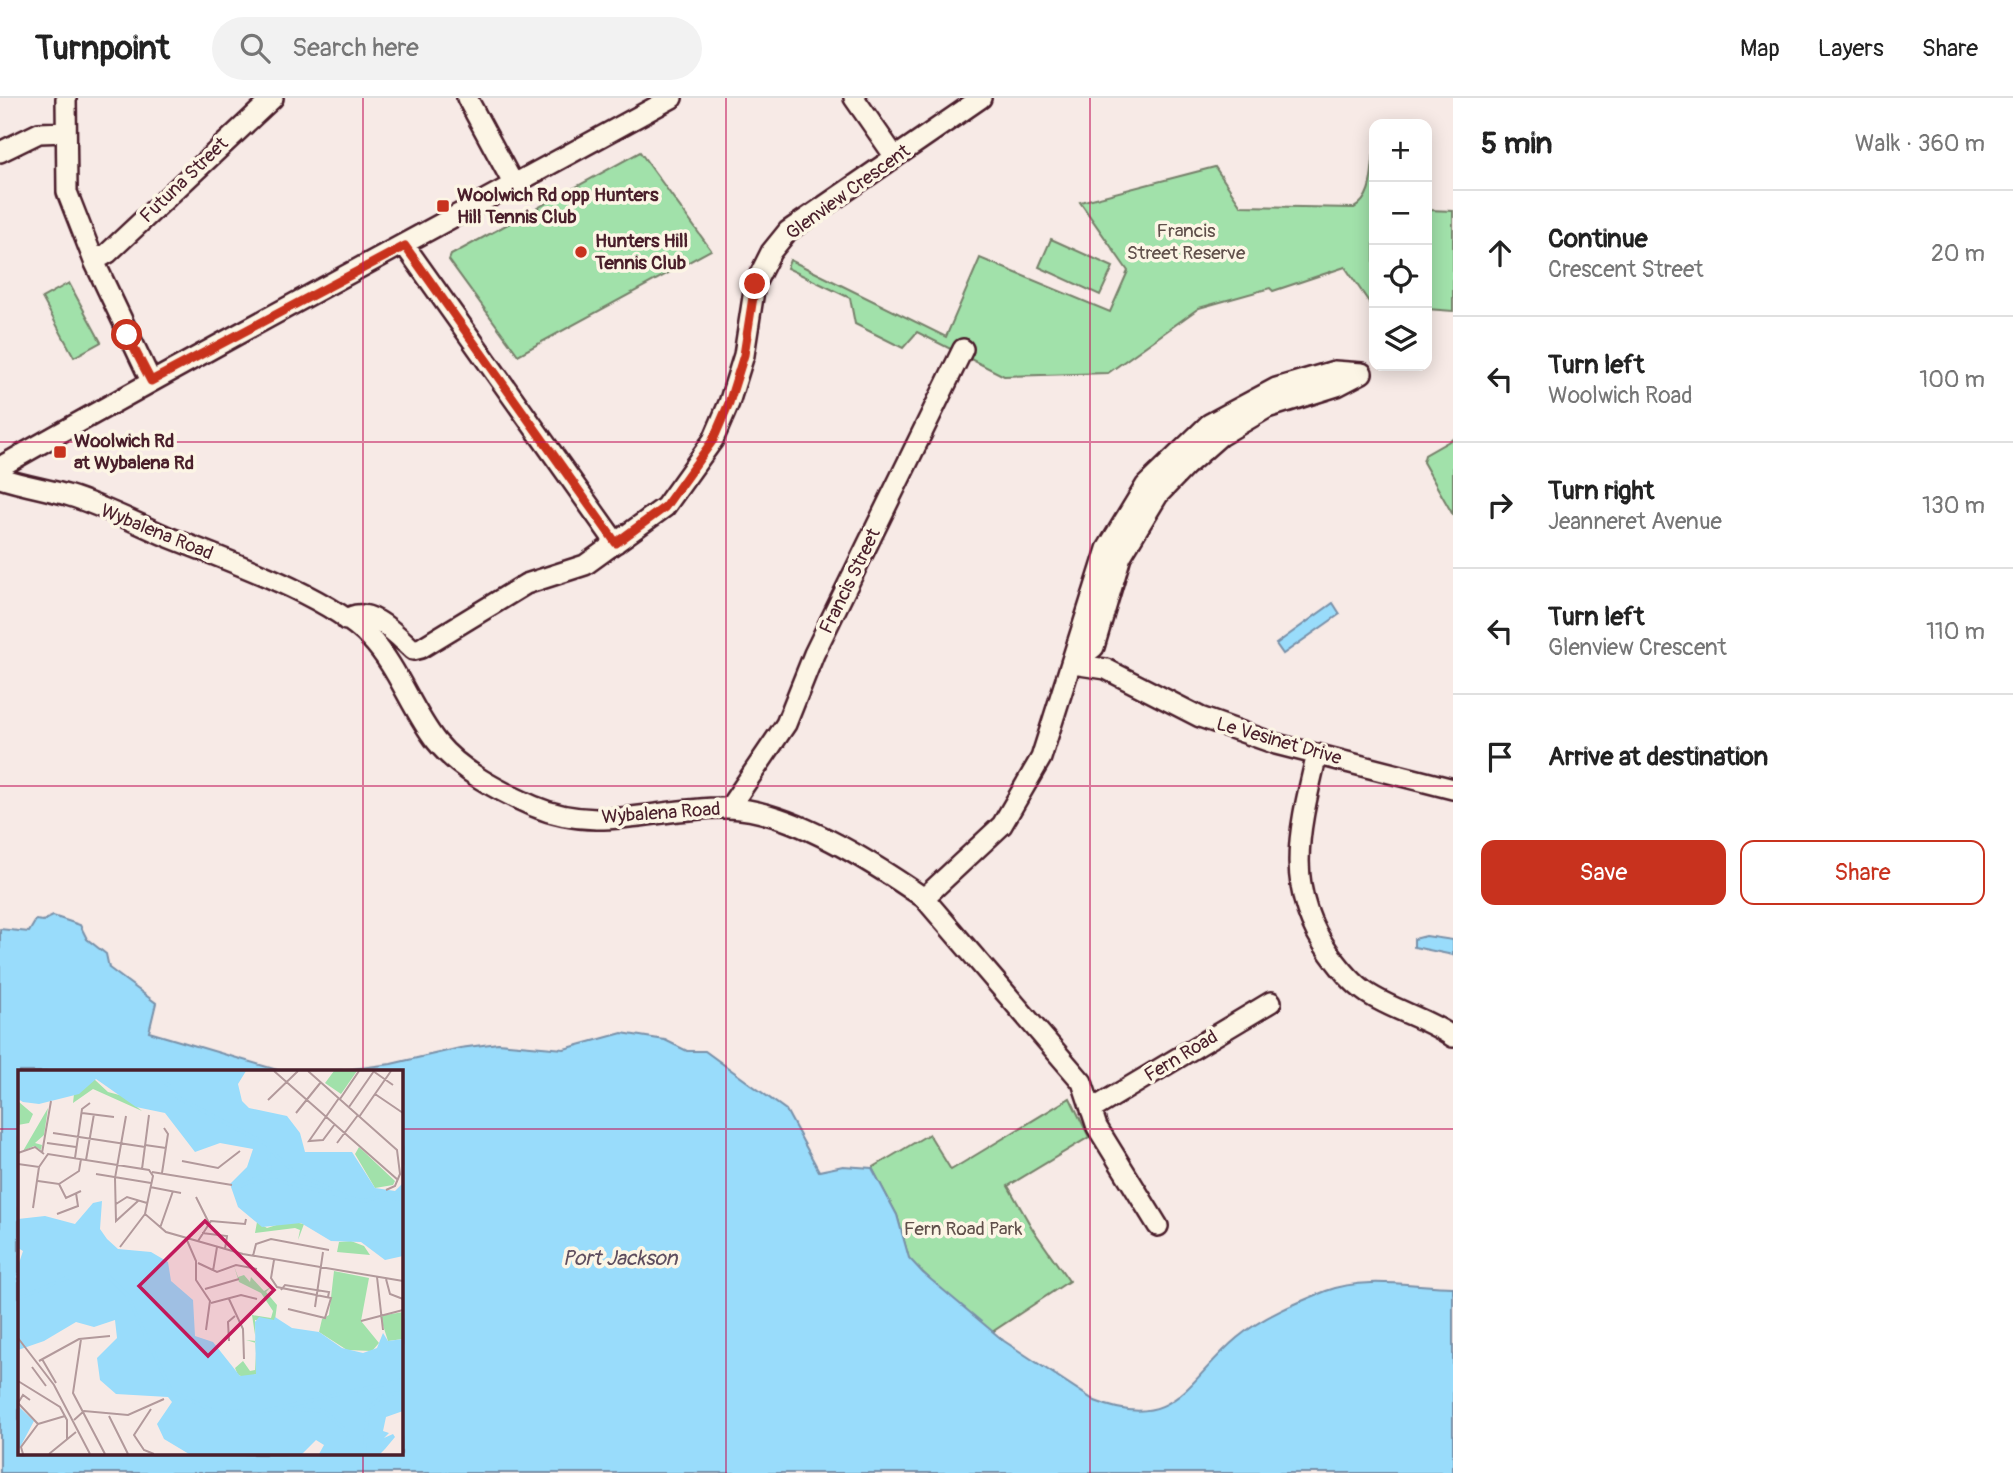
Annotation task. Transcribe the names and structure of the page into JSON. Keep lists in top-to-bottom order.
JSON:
{
  "streets": {
    "street": [
      "Futuna Street",
      "Glenview Crescent",
      "Wybalena Road",
      "Francis Street",
      "Le Vesinet Drive",
      "Fern Road"
    ]
  },
  "crossings": [
    ["Glenview Crescent", "Wybalena Road"],
    ["Wybalena Road", "Francis Street"],
    ["Wybalena Road", "Fern Road"]
  ],
  "water": ["Port Jackson"],
  "parks": ["Francis Street Reserve", "Fern Road Park"],
  "places": {
    "transit": ["Woolwich Rd opp Hunters Hill Tennis Club", "Woolwich Rd at Wybalena Rd"],
    "other": ["Hunters Hill Tennis Club"]
  },
  "page": {
    "header": "Turnpoint",
    "search": "Search here",
    "nav": ["Map", "Layers", "Share"],
    "heading": ["5 min", "Walk · 360 m"],
    "map_buttons": ["+", "−"],
    "list": [
      ["Continue", "Crescent Street", "20 m"],
      ["Turn left", "Woolwich Road", "100 m"],
      ["Turn right", "Jeanneret Avenue", "130 m"],
      ["Turn left", "Glenview Crescent", "110 m"],
      "Arrive at destination"
    ],
    "buttons": ["Save", "Share"]
  }
}
